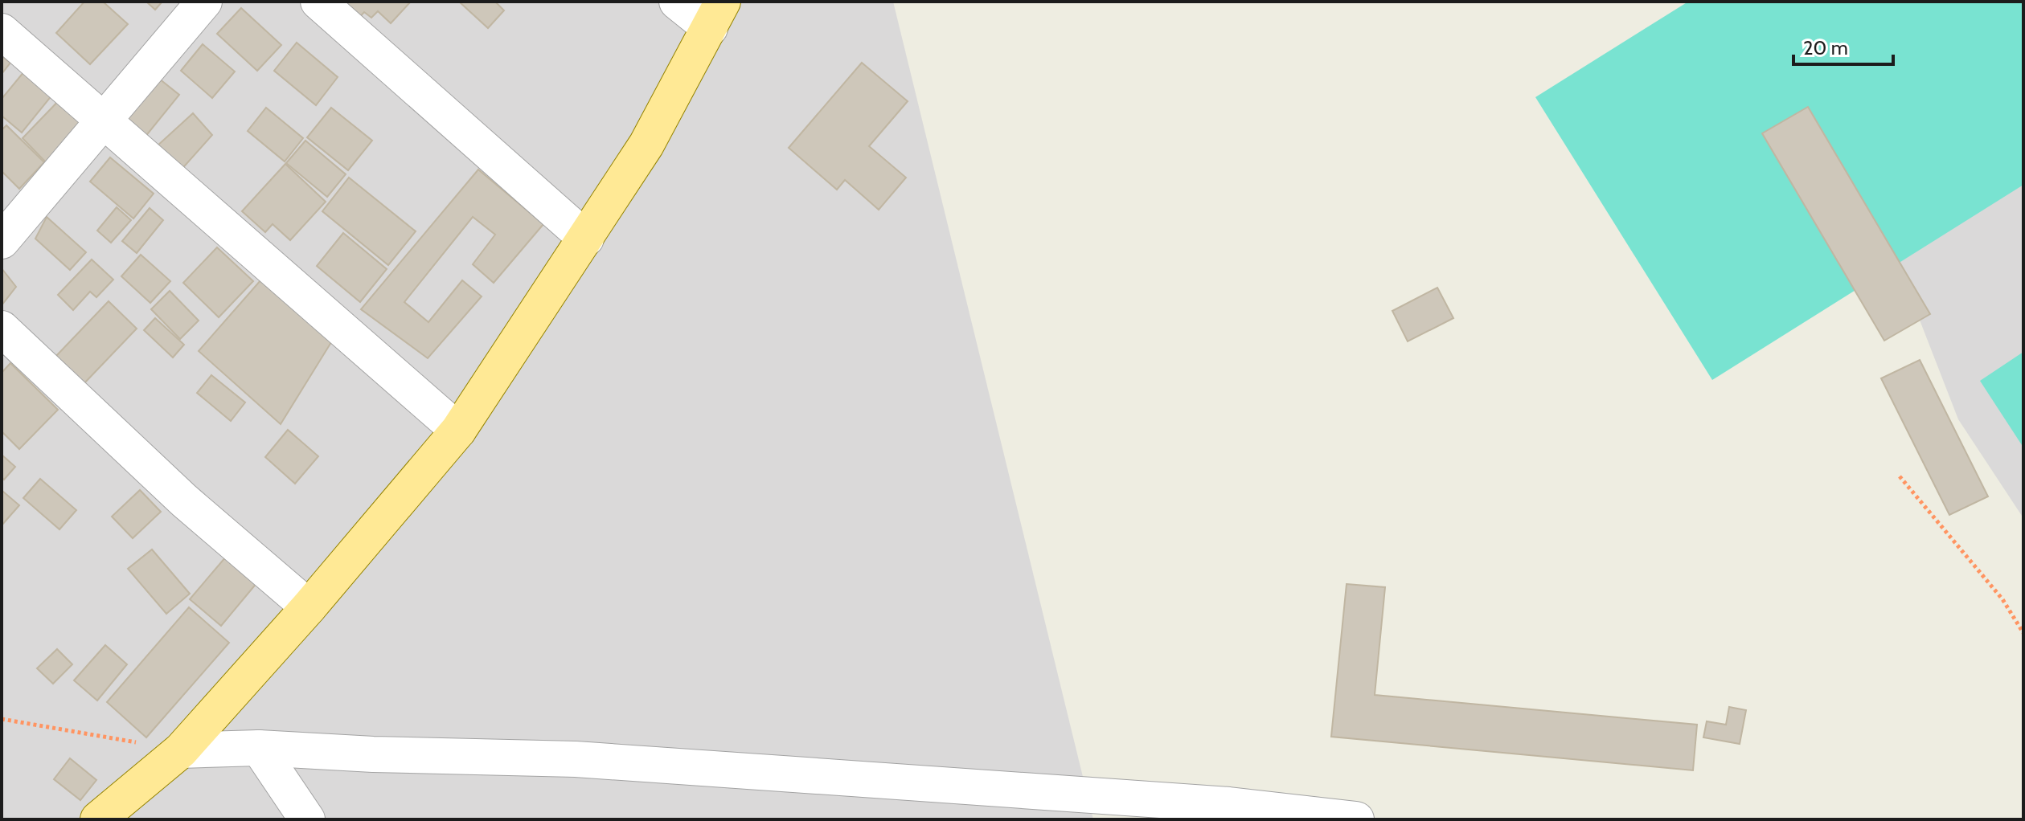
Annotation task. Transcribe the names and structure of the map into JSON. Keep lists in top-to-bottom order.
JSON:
{
  "scale_bar": "20 m"
}
